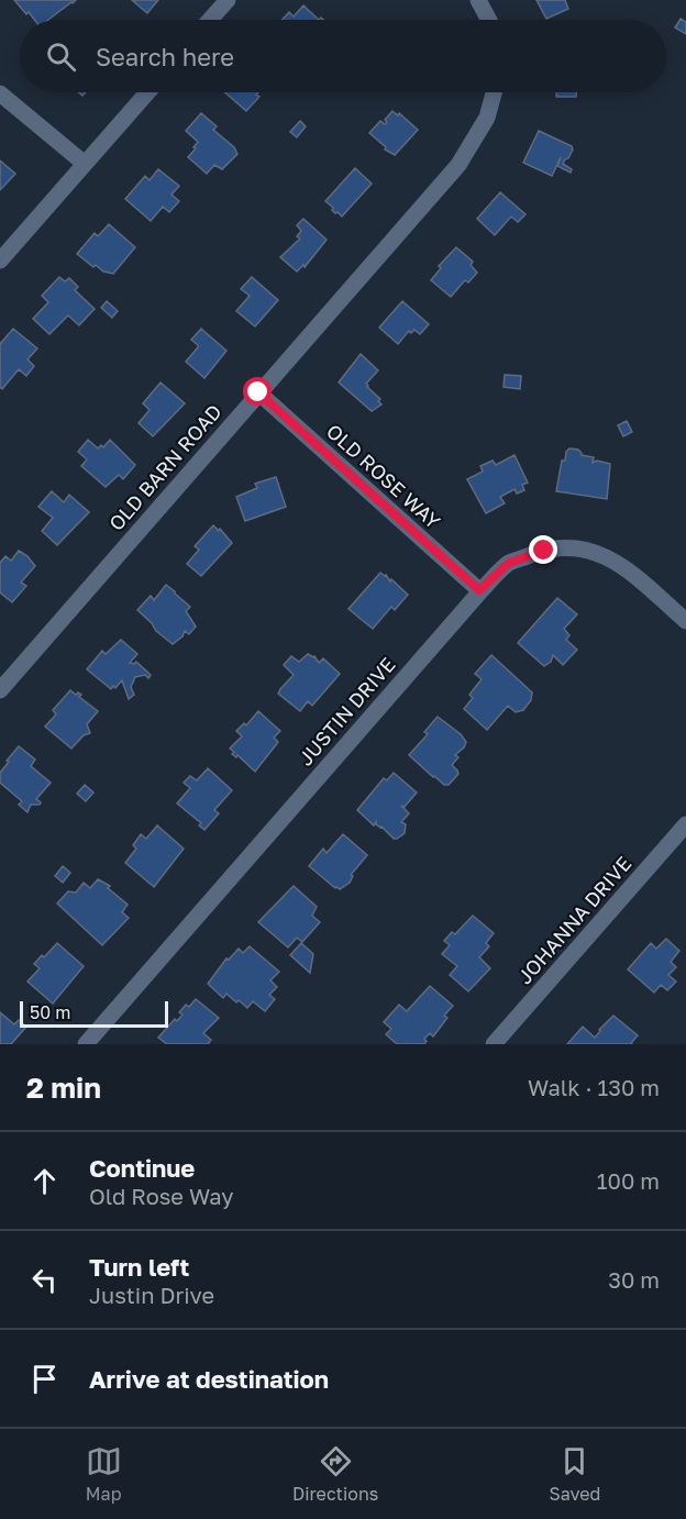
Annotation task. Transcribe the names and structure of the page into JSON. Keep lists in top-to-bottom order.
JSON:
{
  "streets": {
    "street": [
      "OLD BARN ROAD",
      "OLD ROSE WAY",
      "JUSTIN DRIVE",
      "JOHANNA DRIVE"
    ]
  },
  "crossings": [
    ["OLD BARN ROAD", "OLD ROSE WAY"],
    ["OLD ROSE WAY", "JUSTIN DRIVE"]
  ],
  "scale_bar": "50 m",
  "page": {
    "search": "Search here",
    "scale": "50 m",
    "heading": ["2 min", "Walk · 130 m"],
    "list": [
      ["Continue", "Old Rose Way", "100 m"],
      ["Turn left", "Justin Drive", "30 m"],
      "Arrive at destination"
    ],
    "nav": ["Map", "Directions", "Saved"]
  }
}
